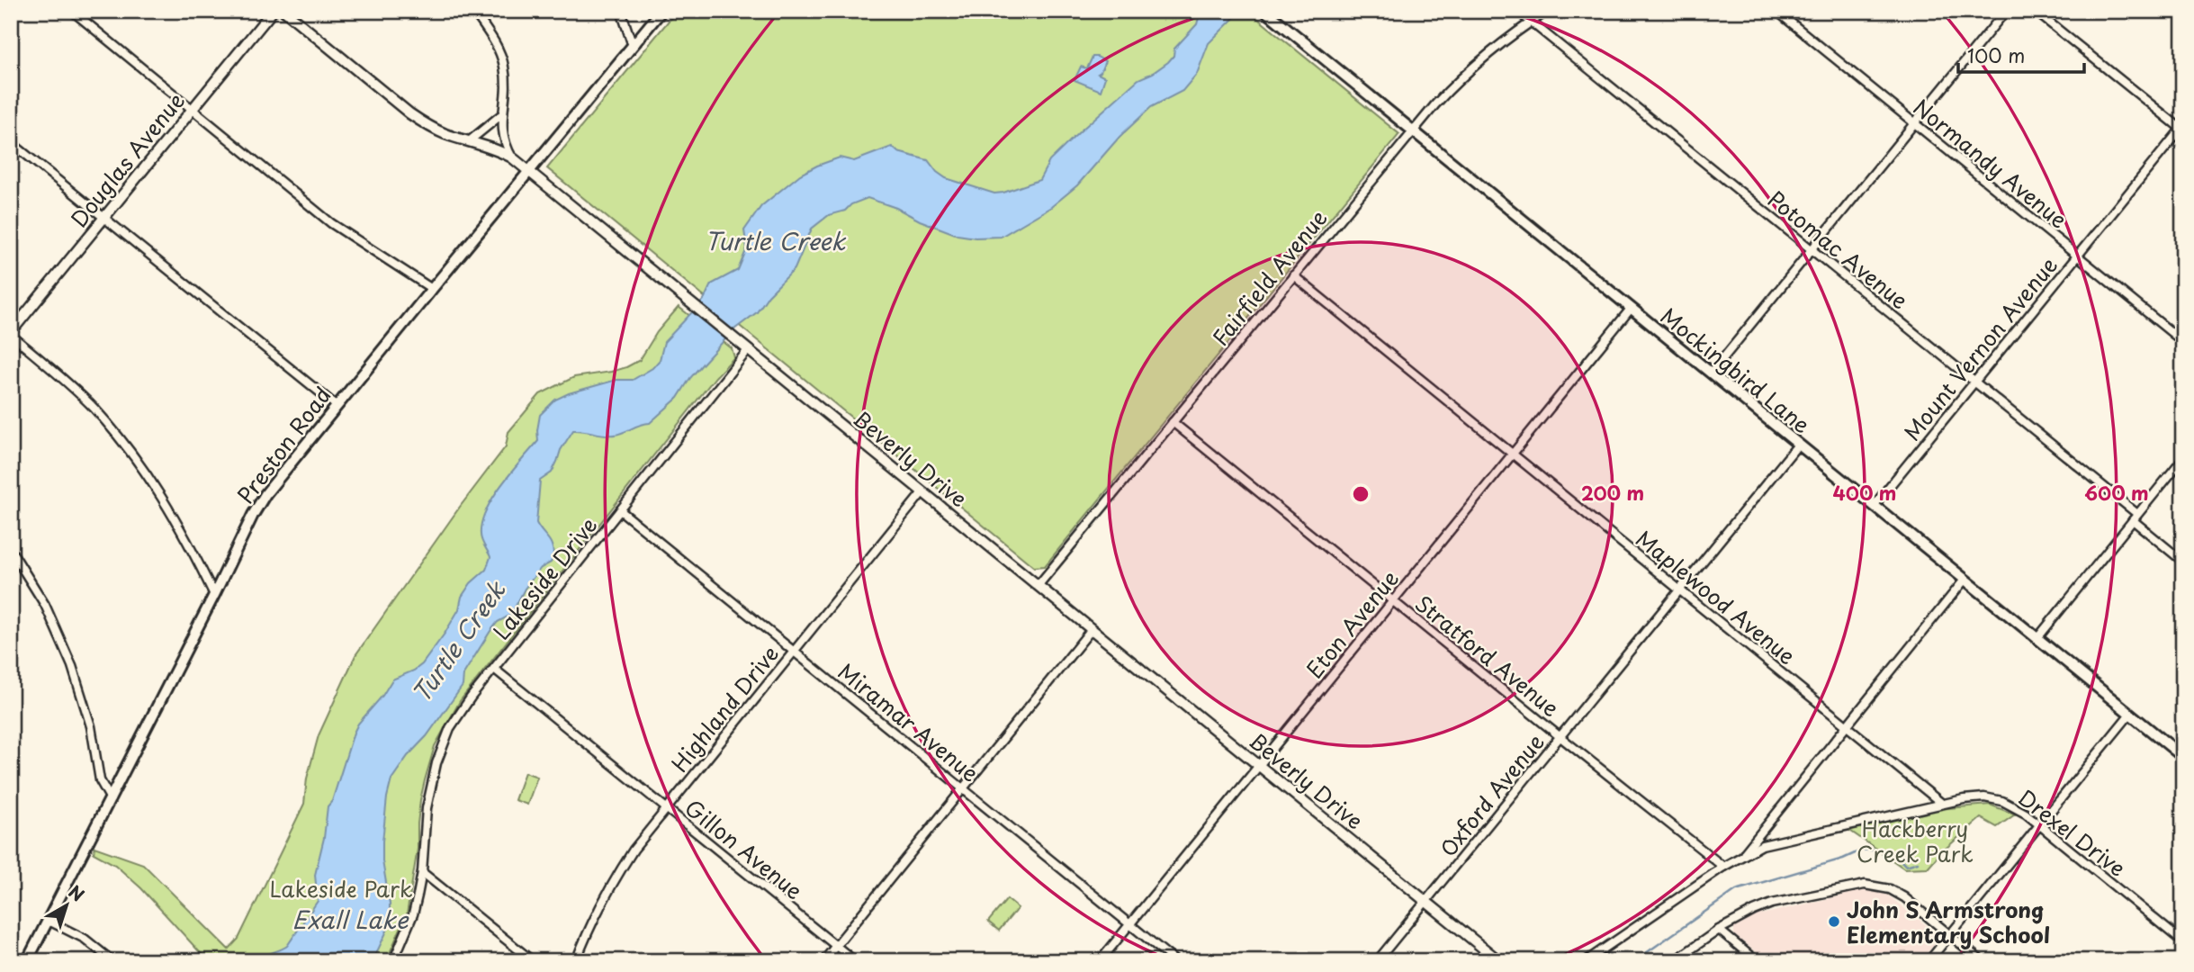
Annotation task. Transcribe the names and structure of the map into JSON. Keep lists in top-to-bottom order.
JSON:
{
  "streets": {
    "main road": ["Mockingbird Lane", "Preston Road"],
    "street": [
      "Douglas Avenue",
      "Normandy Avenue",
      "Potomac Avenue",
      "Fairfield Avenue",
      "Mount Vernon Avenue",
      "Beverly Drive",
      "Lakeside Drive",
      "Maplewood Avenue",
      "Eton Avenue",
      "Stratford Avenue",
      "Highland Drive",
      "Miramar Avenue",
      "Oxford Avenue",
      "Drexel Drive",
      "Gillon Avenue"
    ]
  },
  "crossings": [
    ["Normandy Avenue", "Mount Vernon Avenue"],
    ["Potomac Avenue", "Fairfield Avenue"],
    ["Potomac Avenue", "Mount Vernon Avenue"],
    ["Fairfield Avenue", "Mockingbird Lane"],
    ["Fairfield Avenue", "Beverly Drive"],
    ["Fairfield Avenue", "Maplewood Avenue"],
    ["Fairfield Avenue", "Stratford Avenue"],
    ["Mount Vernon Avenue", "Mockingbird Lane"],
    ["Mockingbird Lane", "Eton Avenue"],
    ["Mockingbird Lane", "Oxford Avenue"],
    ["Preston Road", "Beverly Drive"],
    ["Beverly Drive", "Lakeside Drive"],
    ["Beverly Drive", "Eton Avenue"],
    ["Beverly Drive", "Highland Drive"],
    ["Beverly Drive", "Oxford Avenue"],
    ["Lakeside Drive", "Miramar Avenue"],
    ["Lakeside Drive", "Gillon Avenue"],
    ["Maplewood Avenue", "Eton Avenue"],
    ["Maplewood Avenue", "Oxford Avenue"],
    ["Maplewood Avenue", "Drexel Drive"],
    ["Eton Avenue", "Stratford Avenue"],
    ["Eton Avenue", "Miramar Avenue"],
    ["Stratford Avenue", "Oxford Avenue"],
    ["Stratford Avenue", "Drexel Drive"],
    ["Highland Drive", "Miramar Avenue"],
    ["Highland Drive", "Gillon Avenue"]
  ],
  "water": ["Turtle Creek", "Exall Lake"],
  "parks": ["Hackberry Creek Park", "Lakeside Park"],
  "places": ["John S Armstrong Elementary School"],
  "scale_bar": "100 m",
  "north": "top right",
  "rings": ["200 m", "400 m", "600 m"]
}
